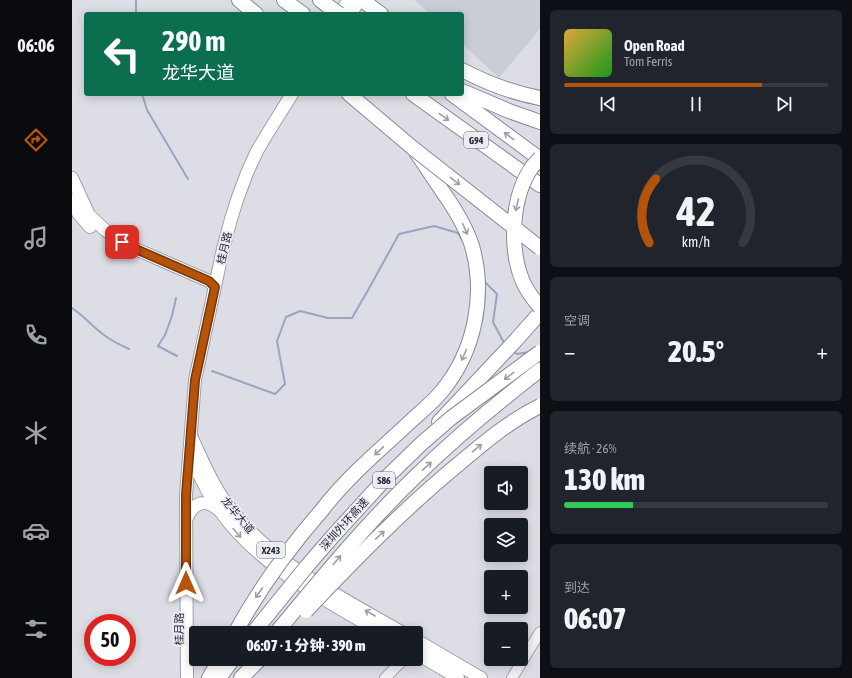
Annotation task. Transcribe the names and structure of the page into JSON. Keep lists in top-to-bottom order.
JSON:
{
  "streets": {
    "highway": ["G94", "S86", "深圳外环高速"],
    "main road": ["桂月路", "龙华大道", "X243"]
  },
  "crossings": [
    ["桂月路", "龙华大道"]
  ],
  "page": {
    "tabs": "06:06",
    "turn": ["290 m", "龙华大道"],
    "song": ["Open Road", "Tom Ferris"],
    "tile": [
      "空调",
      ["续航 · 26%", "130 km"],
      ["到达", "06:07"]
    ],
    "heat": ["−", "20.5°", "+"],
    "map_buttons": ["+", "−"],
    "limit": "50",
    "trip": "06:07 · 1 分钟 · 390 m",
    "gauge": ["42", "km/h"]
  }
}
